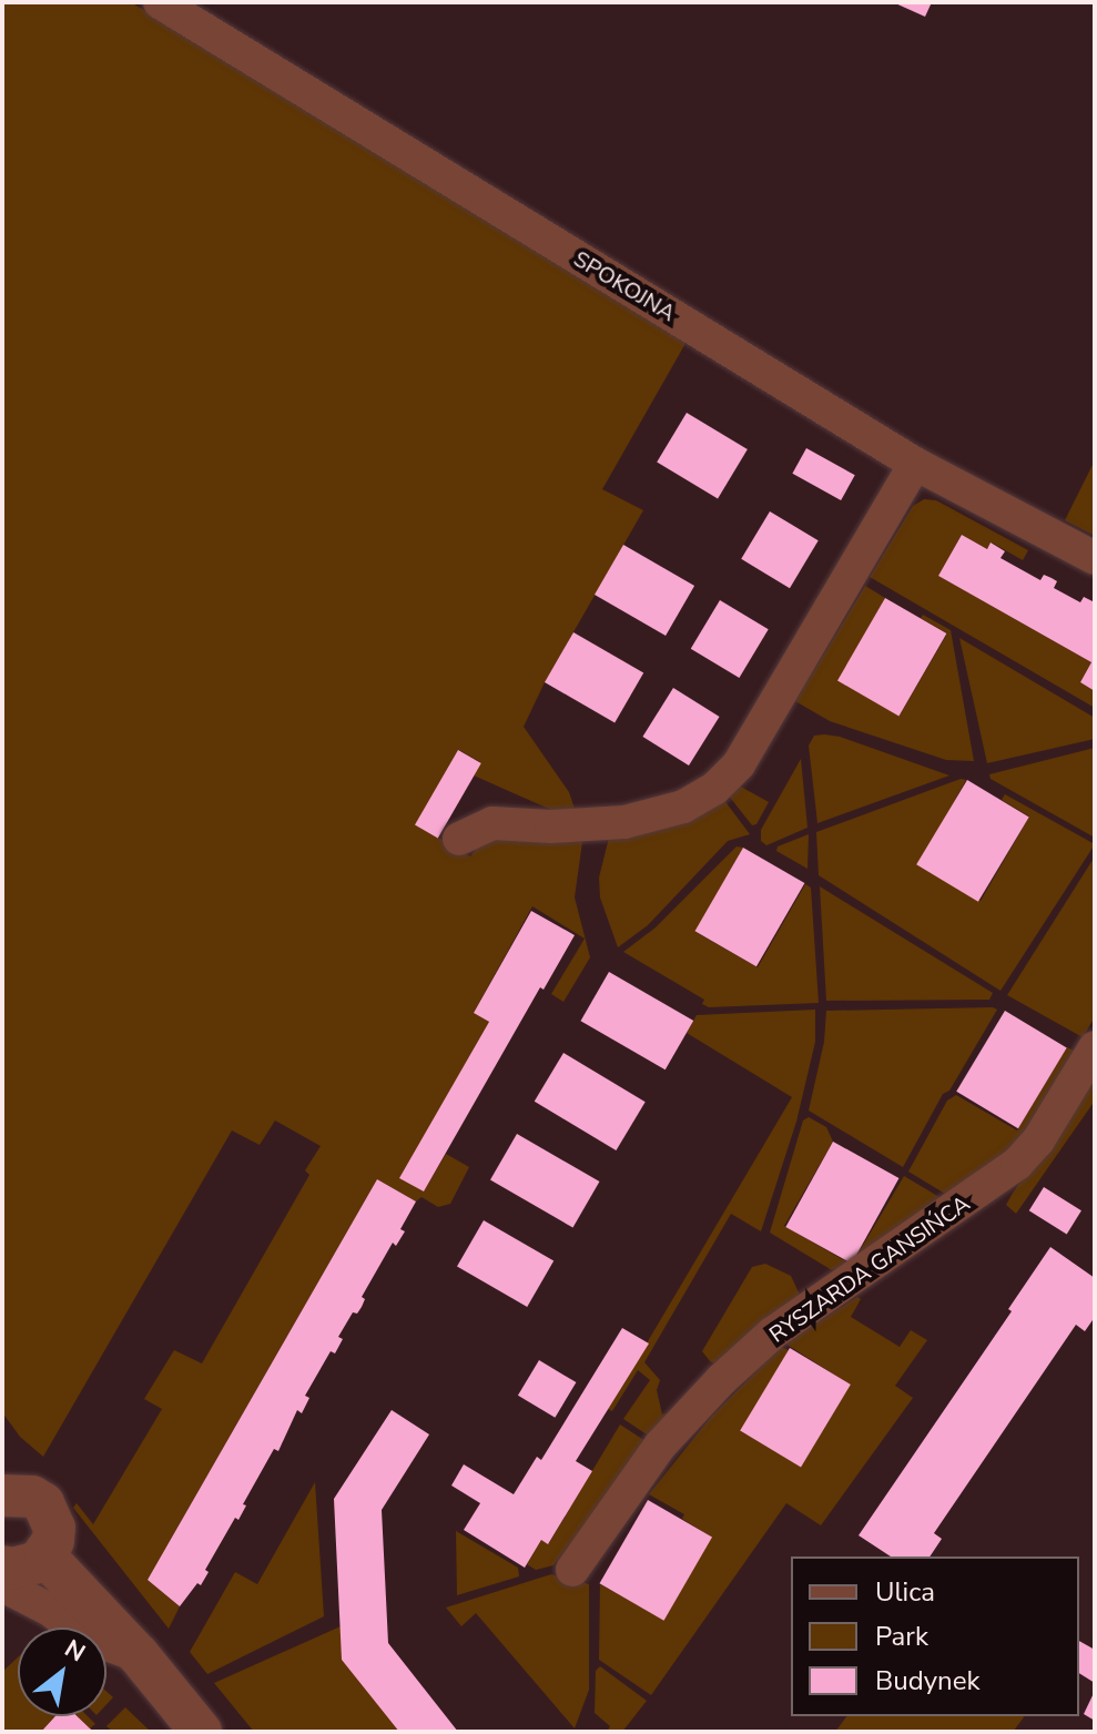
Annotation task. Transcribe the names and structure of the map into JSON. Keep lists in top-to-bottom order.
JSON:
{
  "streets": {
    "street": ["SPOKOJNA", "RYSZARDA GANSIŃCA"]
  },
  "legend": ["Ulica", "Park", "Budynek"],
  "north": "top right"
}
